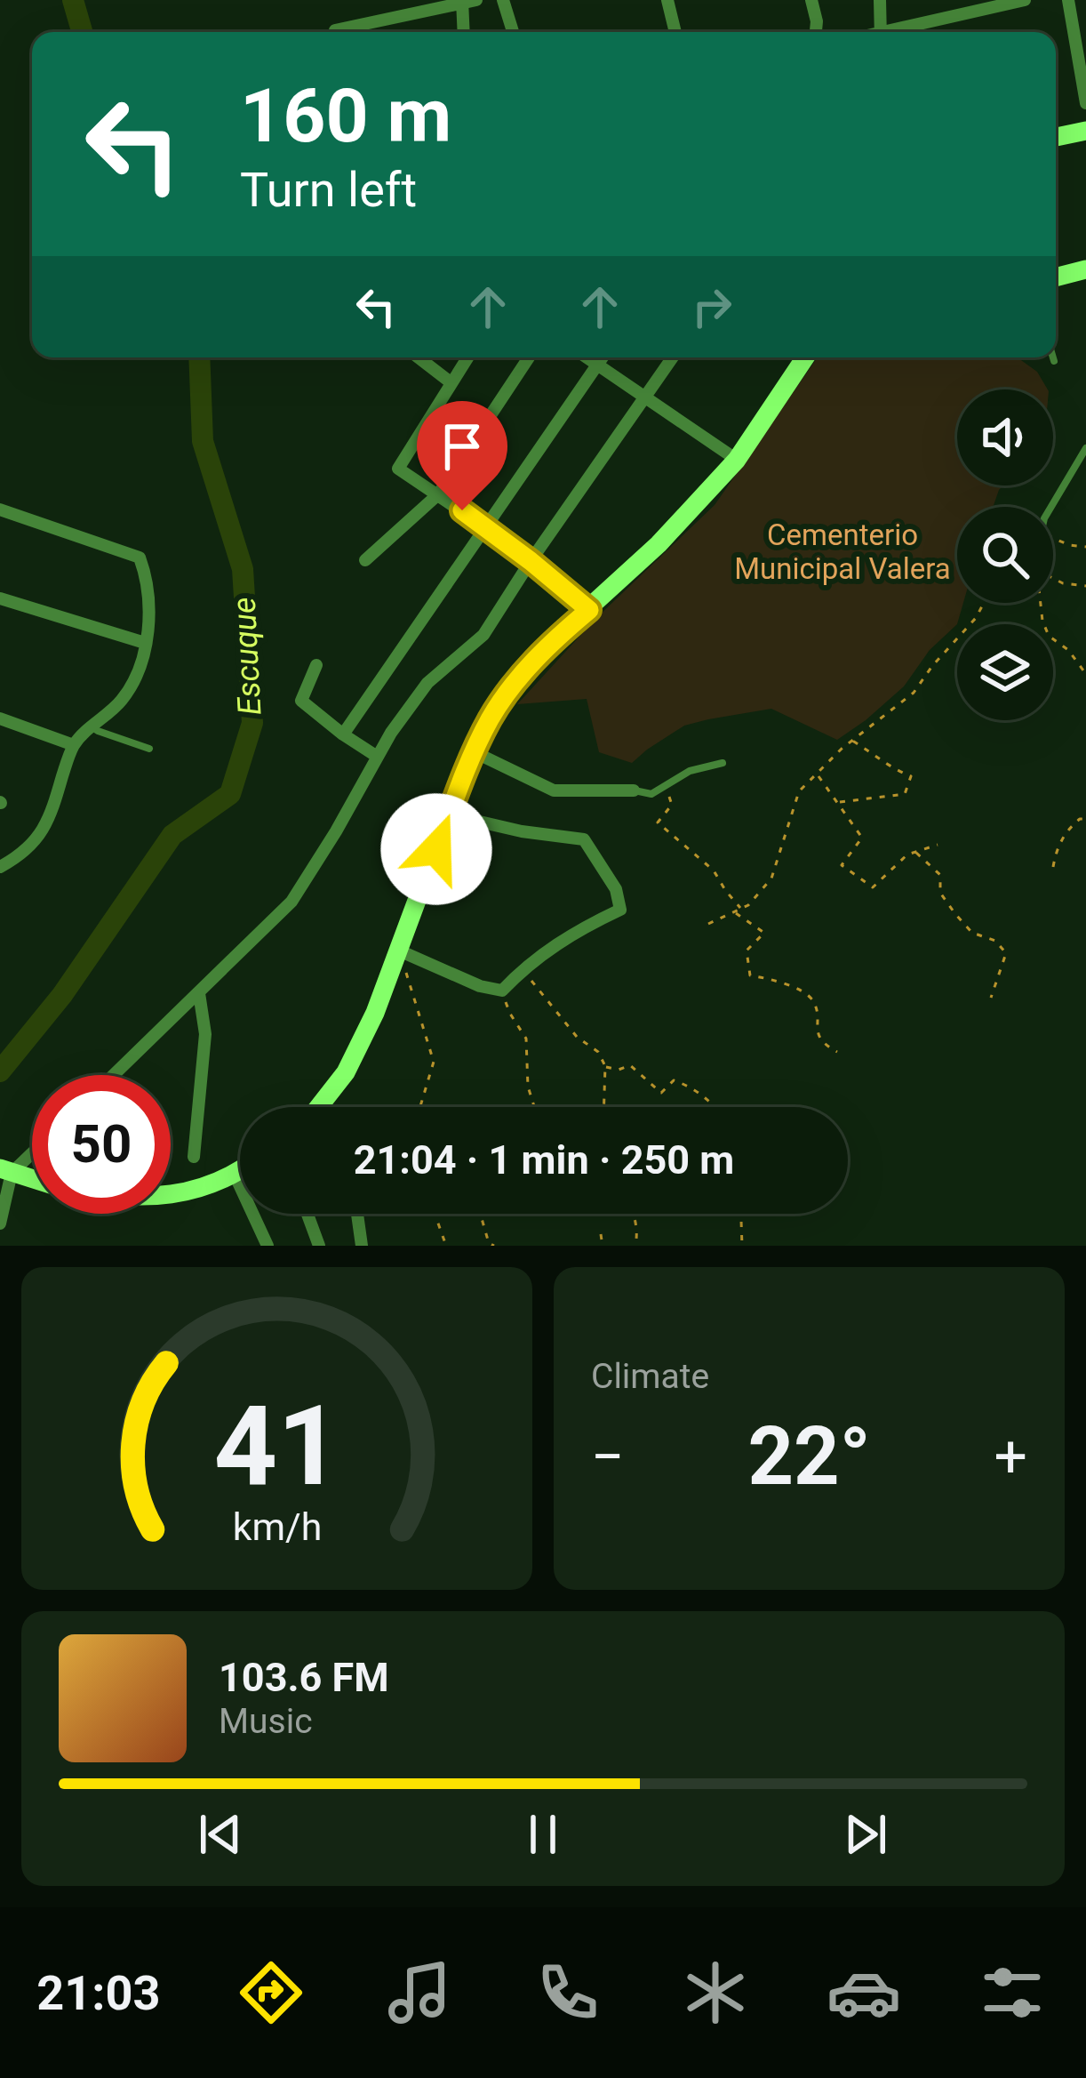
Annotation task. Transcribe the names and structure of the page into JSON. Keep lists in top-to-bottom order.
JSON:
{
  "water": ["Escuque"],
  "parks": ["Cementerio Municipal Valera"],
  "page": {
    "turn": ["160 m", "Turn left"],
    "limit": "50",
    "trip": "21:04 · 1 min · 250 m",
    "tile": "Climate",
    "heat": ["−", "22°", "+"],
    "song": ["103.6 FM", "Music"],
    "tabs": "21:03",
    "gauge": ["41", "km/h"]
  }
}
